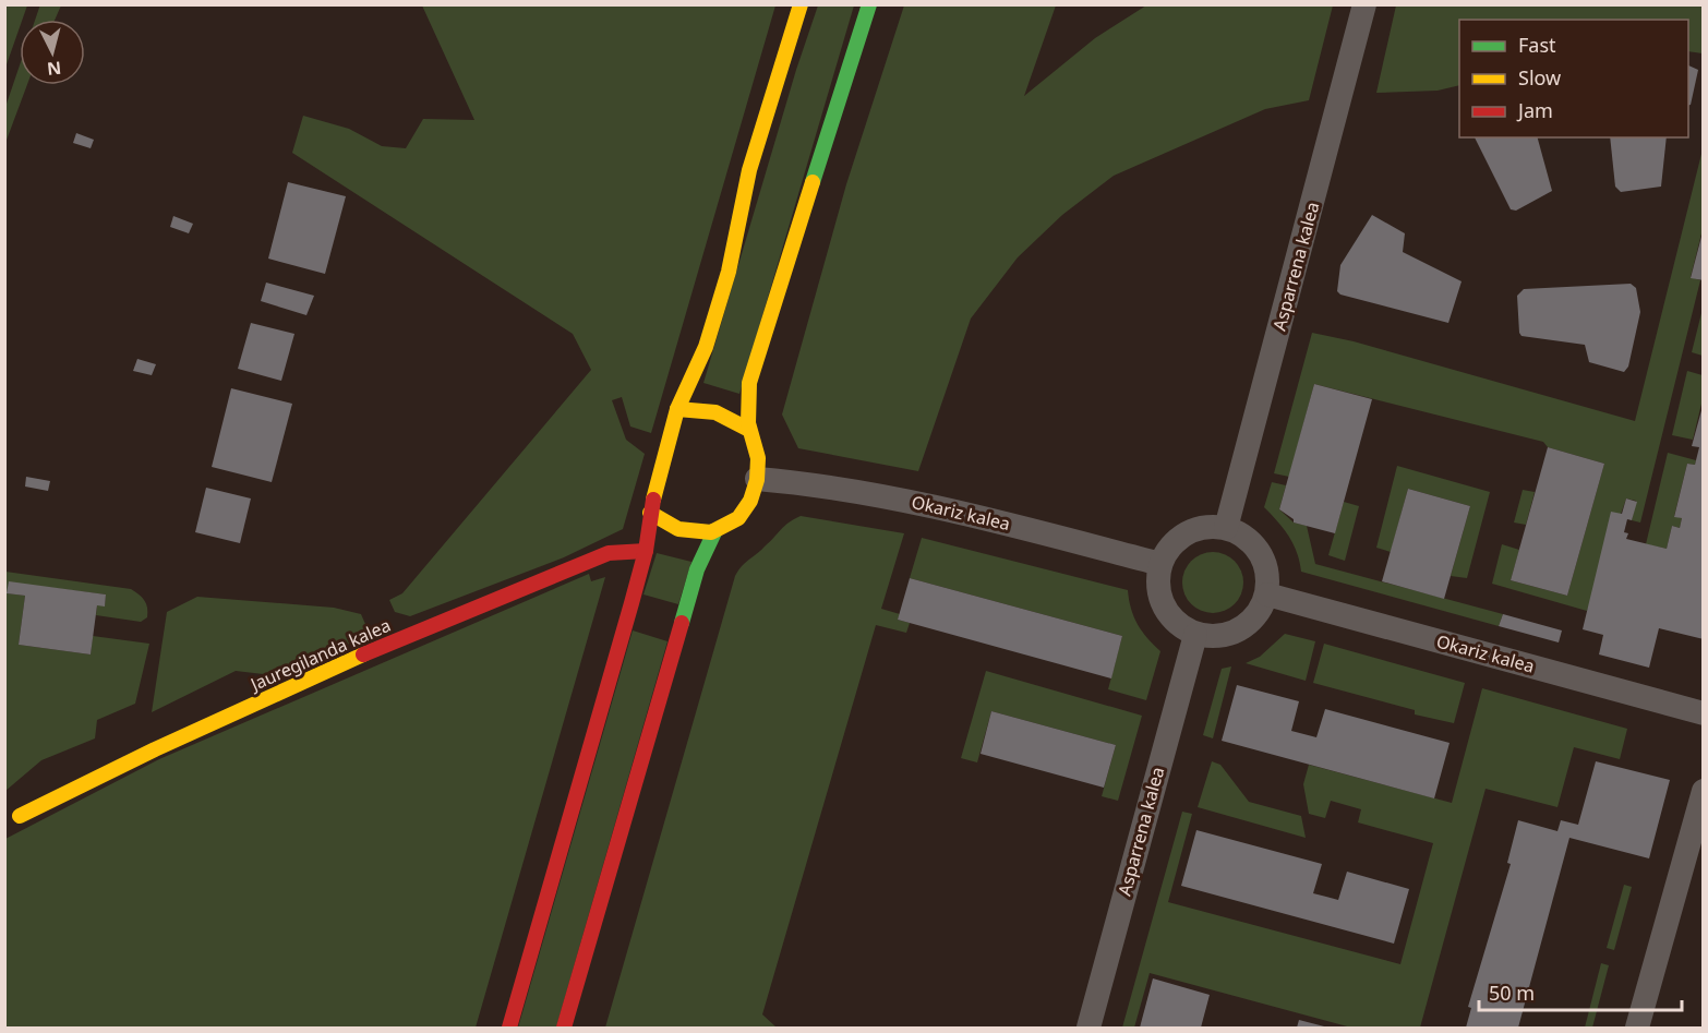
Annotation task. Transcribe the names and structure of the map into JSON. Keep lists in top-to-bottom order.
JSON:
{
  "streets": {
    "main road": ["Jauregilanda kalea"],
    "street": ["Asparrena kalea", "Okariz kalea"]
  },
  "crossings": [
    ["Asparrena kalea", "Okariz kalea"]
  ],
  "legend": ["Fast", "Slow", "Jam"],
  "scale_bar": "50 m",
  "north": "bottom"
}
